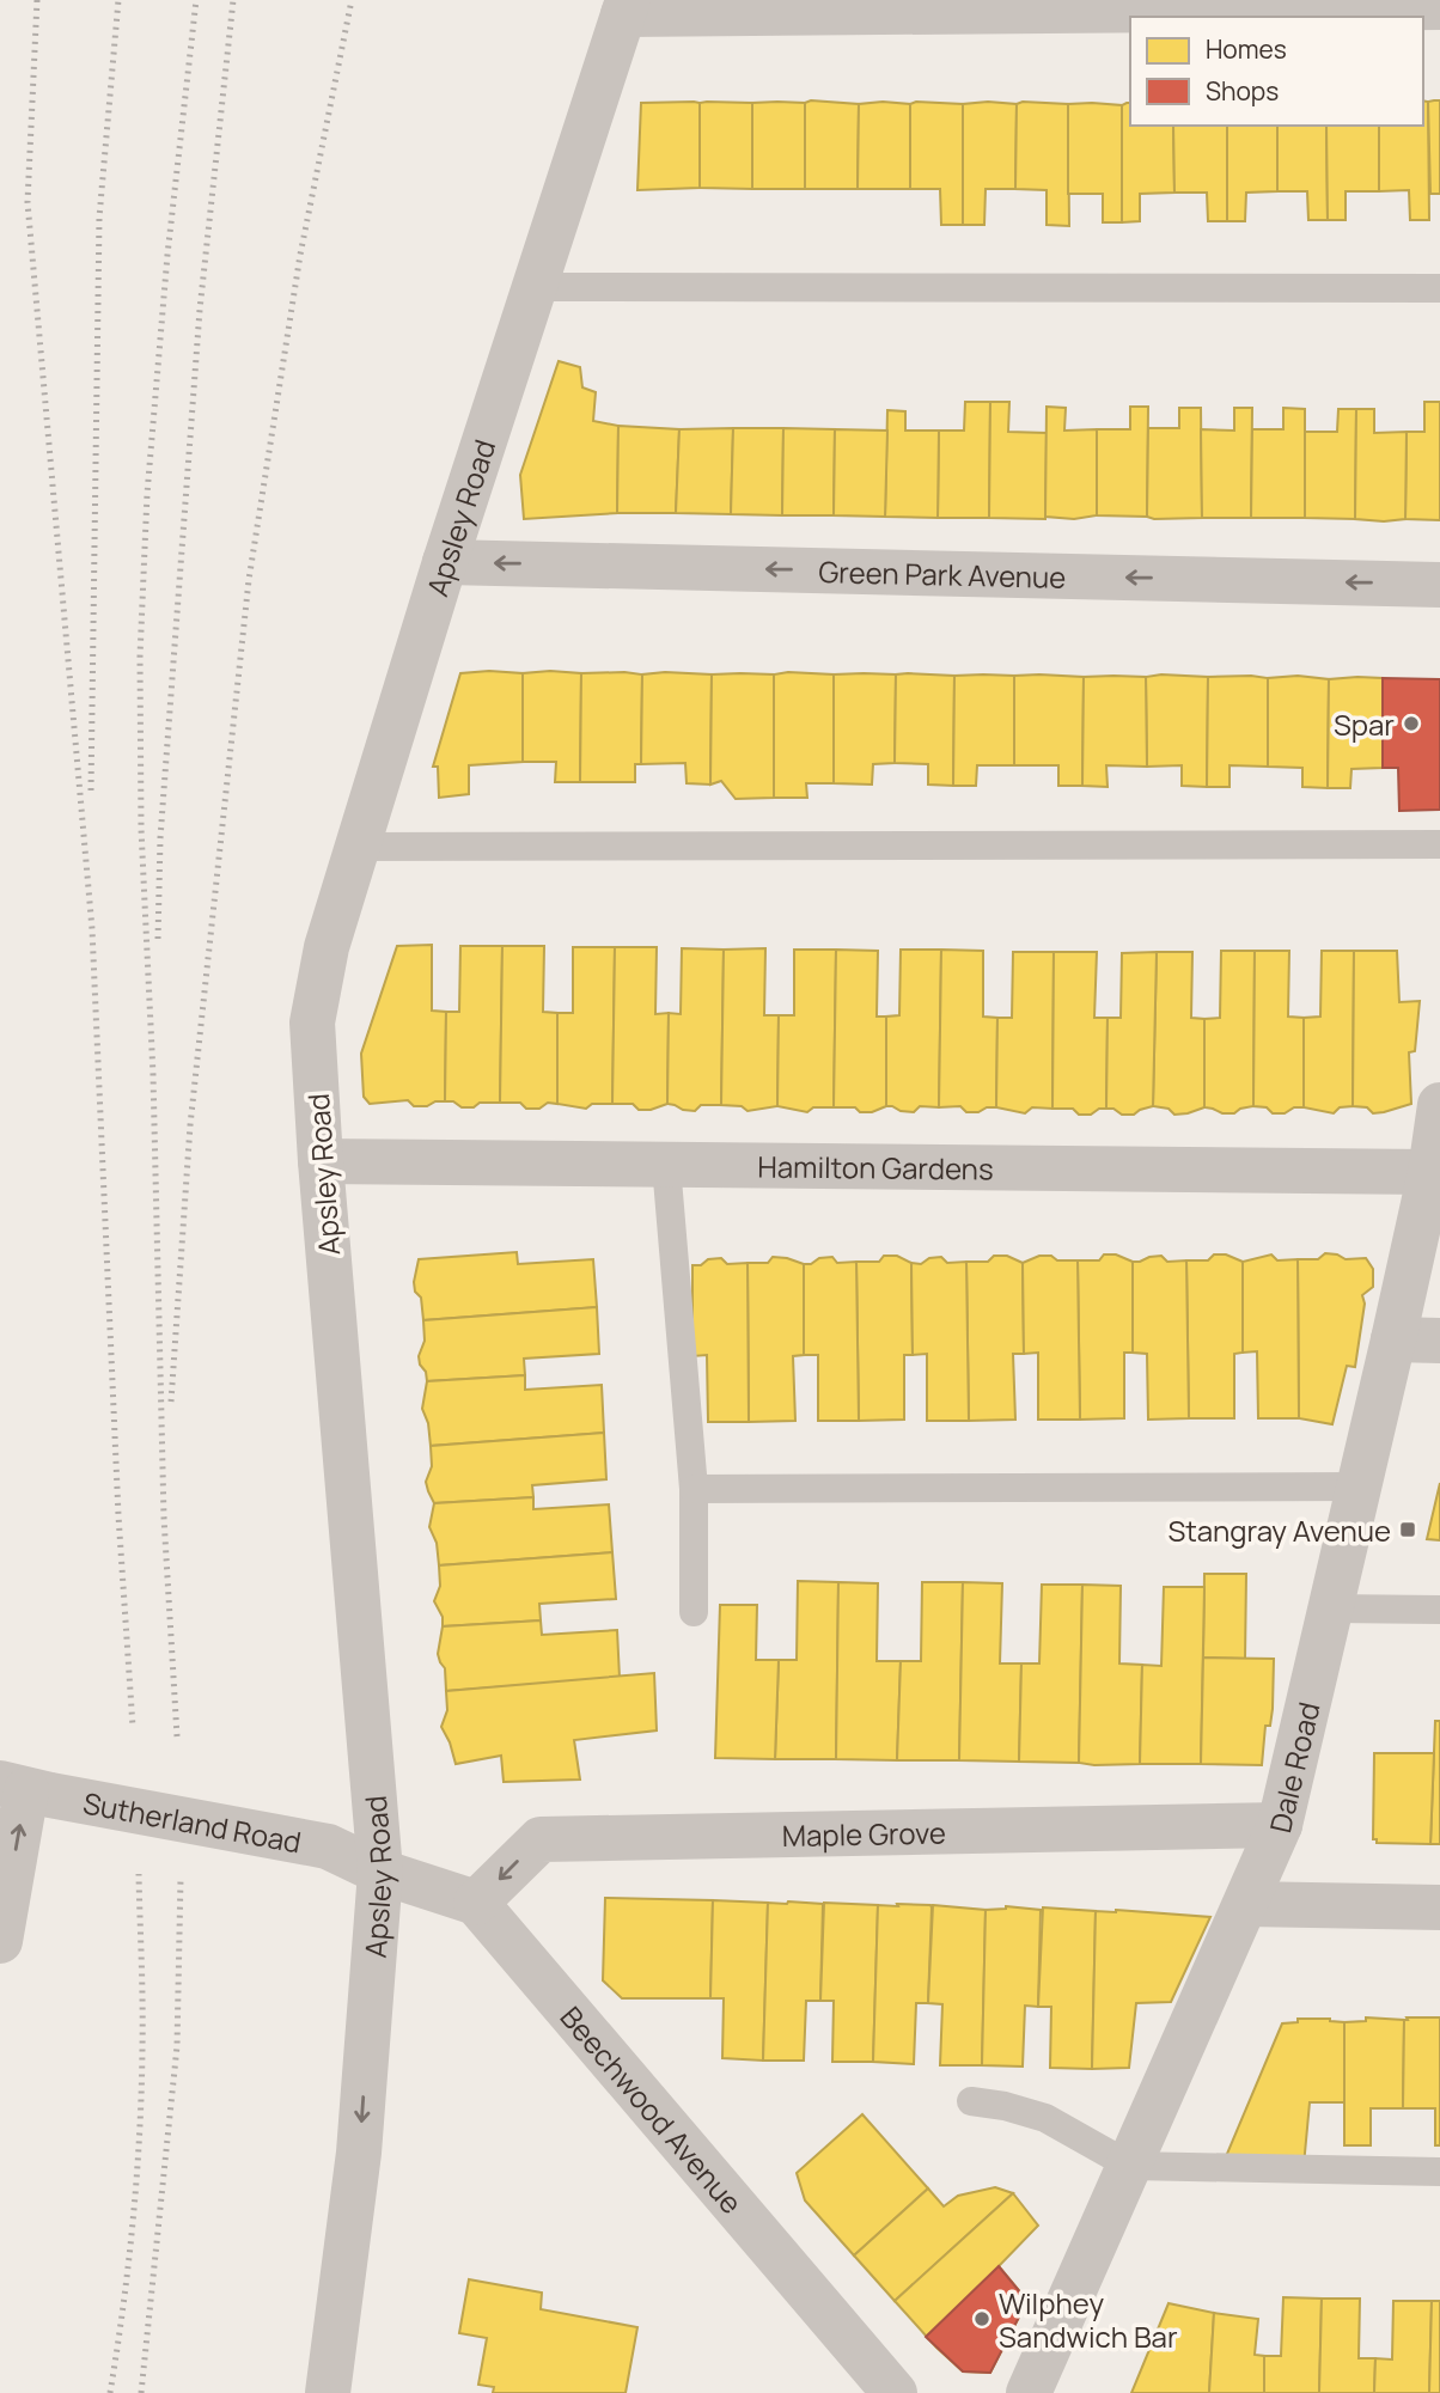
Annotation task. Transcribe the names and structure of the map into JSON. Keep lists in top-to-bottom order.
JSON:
{
  "streets": {
    "street": [
      "Apsley Road",
      "Green Park Avenue",
      "Hamilton Gardens",
      "Dale Road",
      "Sutherland Road",
      "Maple Grove",
      "Beechwood Avenue"
    ]
  },
  "crossings": [
    ["Apsley Road", "Green Park Avenue"],
    ["Apsley Road", "Hamilton Gardens"],
    ["Apsley Road", "Sutherland Road"],
    ["Hamilton Gardens", "Dale Road"],
    ["Dale Road", "Maple Grove"],
    ["Maple Grove", "Beechwood Avenue"]
  ],
  "one_way": ["Green Park Avenue", "Maple Grove"],
  "places": {
    "other": ["Spar", "Wilphey Sandwich Bar"],
    "transit": ["Stangray Avenue"]
  },
  "legend": ["Homes", "Shops"]
}
